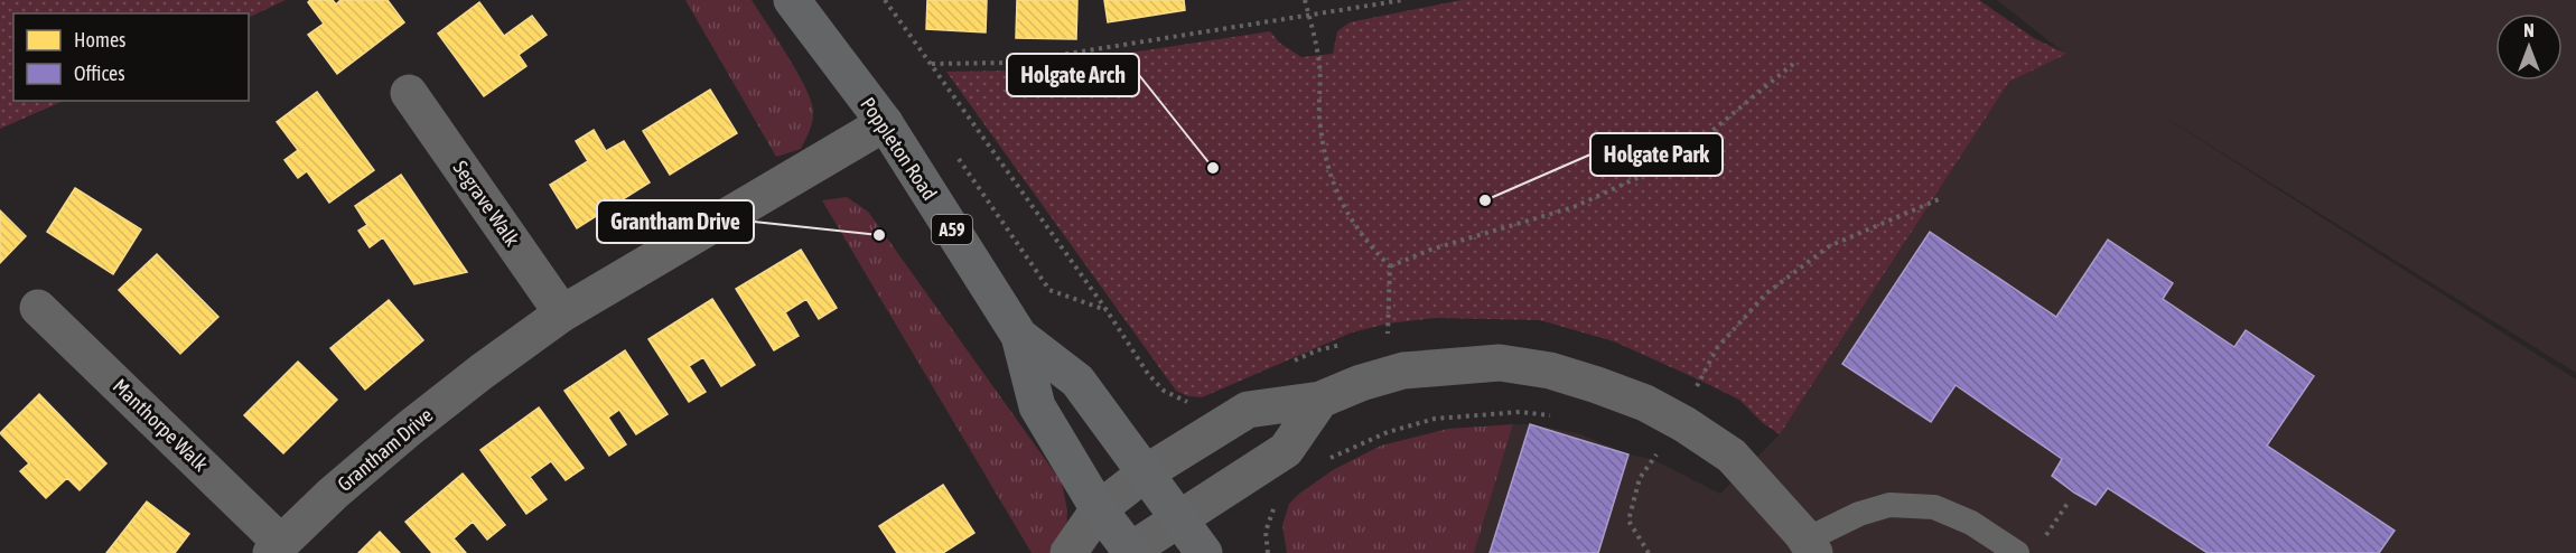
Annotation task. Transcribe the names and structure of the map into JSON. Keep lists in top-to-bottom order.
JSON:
{
  "streets": {
    "main road": ["Poppleton Road", "A59"],
    "street": ["Segrave Walk", "Manthorpe Walk", "Grantham Drive"]
  },
  "crossings": [
    ["Poppleton Road", "Grantham Drive"],
    ["Segrave Walk", "Grantham Drive"],
    ["Manthorpe Walk", "Grantham Drive"]
  ],
  "places": ["Holgate Arch", "Holgate Park", "Grantham Drive"],
  "legend": ["Homes", "Offices"],
  "north": "top"
}
